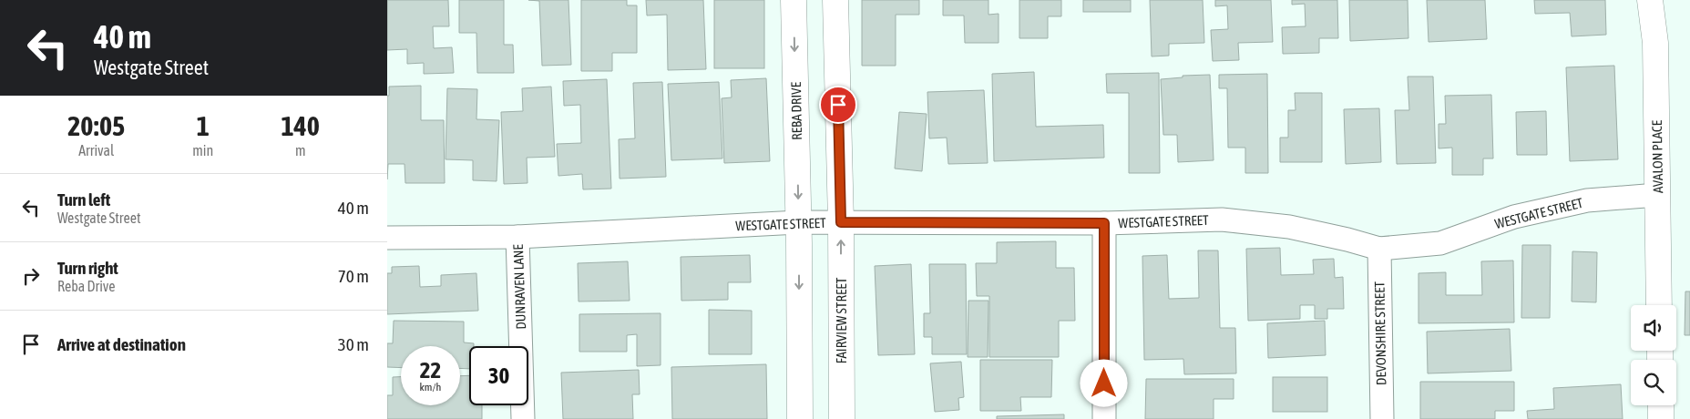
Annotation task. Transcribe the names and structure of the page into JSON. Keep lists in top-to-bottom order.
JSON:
{
  "streets": {
    "street": [
      "REBA DRIVE",
      "AVALON PLACE",
      "WESTGATE STREET",
      "DUNRAVEN LANE",
      "FAIRVIEW STREET",
      "DEVONSHIRE STREET"
    ]
  },
  "crossings": [
    ["REBA DRIVE", "WESTGATE STREET"],
    ["AVALON PLACE", "WESTGATE STREET"],
    ["WESTGATE STREET", "DUNRAVEN LANE"],
    ["WESTGATE STREET", "FAIRVIEW STREET"],
    ["WESTGATE STREET", "DEVONSHIRE STREET"]
  ],
  "page": {
    "turn": ["40 m", "Westgate Street"],
    "eta": [
      "20:05",
      "Arrival",
      "1",
      "min",
      "140",
      "m"
    ],
    "list": [
      {
        "name": "Turn left",
        "note": "Westgate Street",
        "value": "40 m"
      },
      {
        "name": "Turn right",
        "note": "Reba Drive",
        "value": "70 m"
      },
      {
        "name": "Arrive at destination",
        "value": "30 m"
      }
    ],
    "speed": "22 km/h",
    "limit": "30"
  }
}
